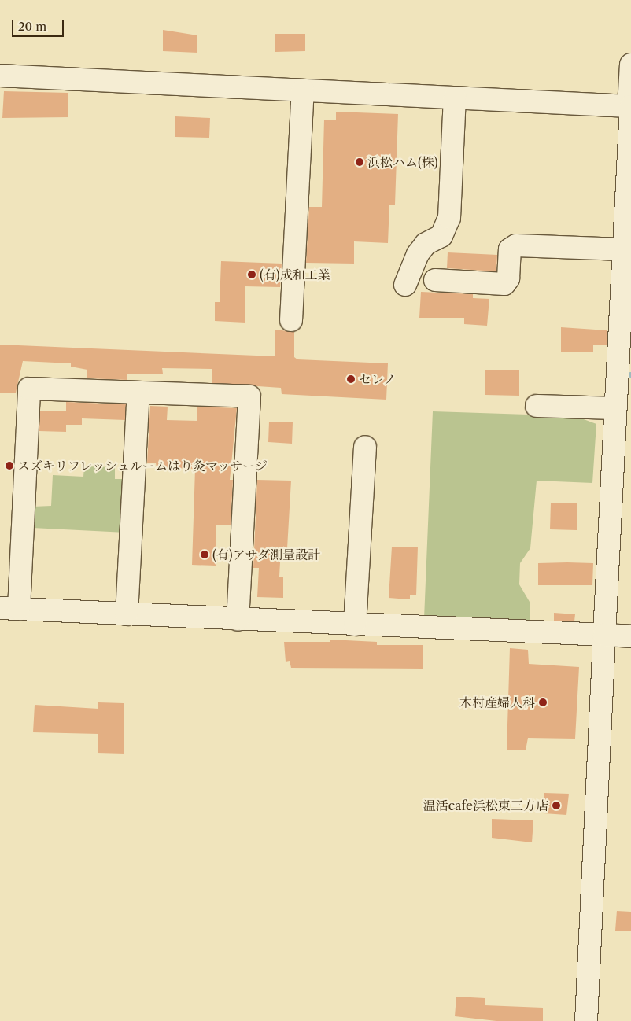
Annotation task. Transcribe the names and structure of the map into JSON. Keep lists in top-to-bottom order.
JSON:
{
  "places": [
    "浜松ハム(株)",
    "(有)成和工業",
    "セレノ",
    "スズキリフレッシュルームはり灸マッサージ",
    "(有)アサダ測量設計",
    "木村産婦人科",
    "温活cafe浜松東三方店"
  ],
  "scale_bar": "20 m"
}
